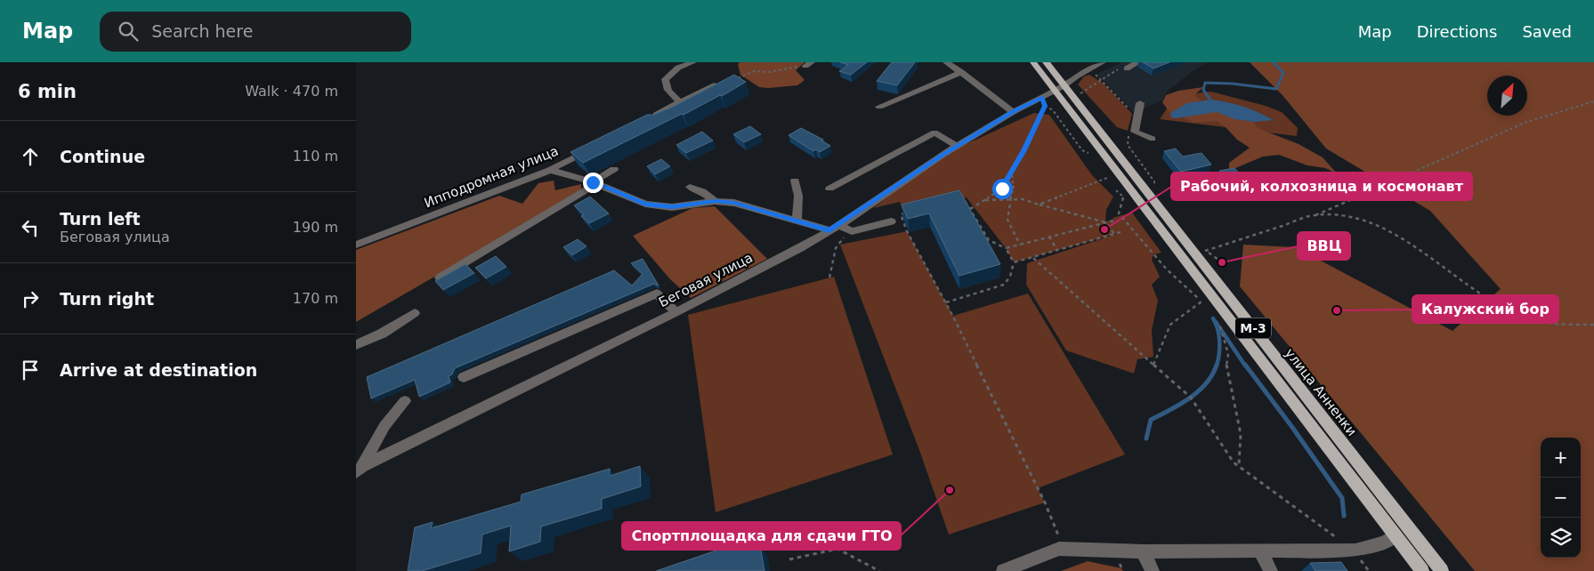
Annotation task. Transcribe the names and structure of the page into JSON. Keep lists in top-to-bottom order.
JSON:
{
  "streets": {
    "main road": ["М-3", "улица Анненки"],
    "street": ["Ипподромная улица", "Беговая улица"]
  },
  "crossings": [
    ["Беговая улица", "улица Анненки"]
  ],
  "places": [
    "Рабочий, колхозница и космонавт",
    "ВВЦ",
    "Калужский бор",
    "Спортплощадка для сдачи ГТО"
  ],
  "north": "top right",
  "page": {
    "header": "Map",
    "search": "Search here",
    "nav": ["Map", "Directions", "Saved"],
    "heading": ["6 min", "Walk · 470 m"],
    "list": [
      ["Continue", "110 m"],
      ["Turn left", "Беговая улица", "190 m"],
      ["Turn right", "170 m"],
      "Arrive at destination"
    ],
    "map_buttons": ["+", "−"]
  }
}
